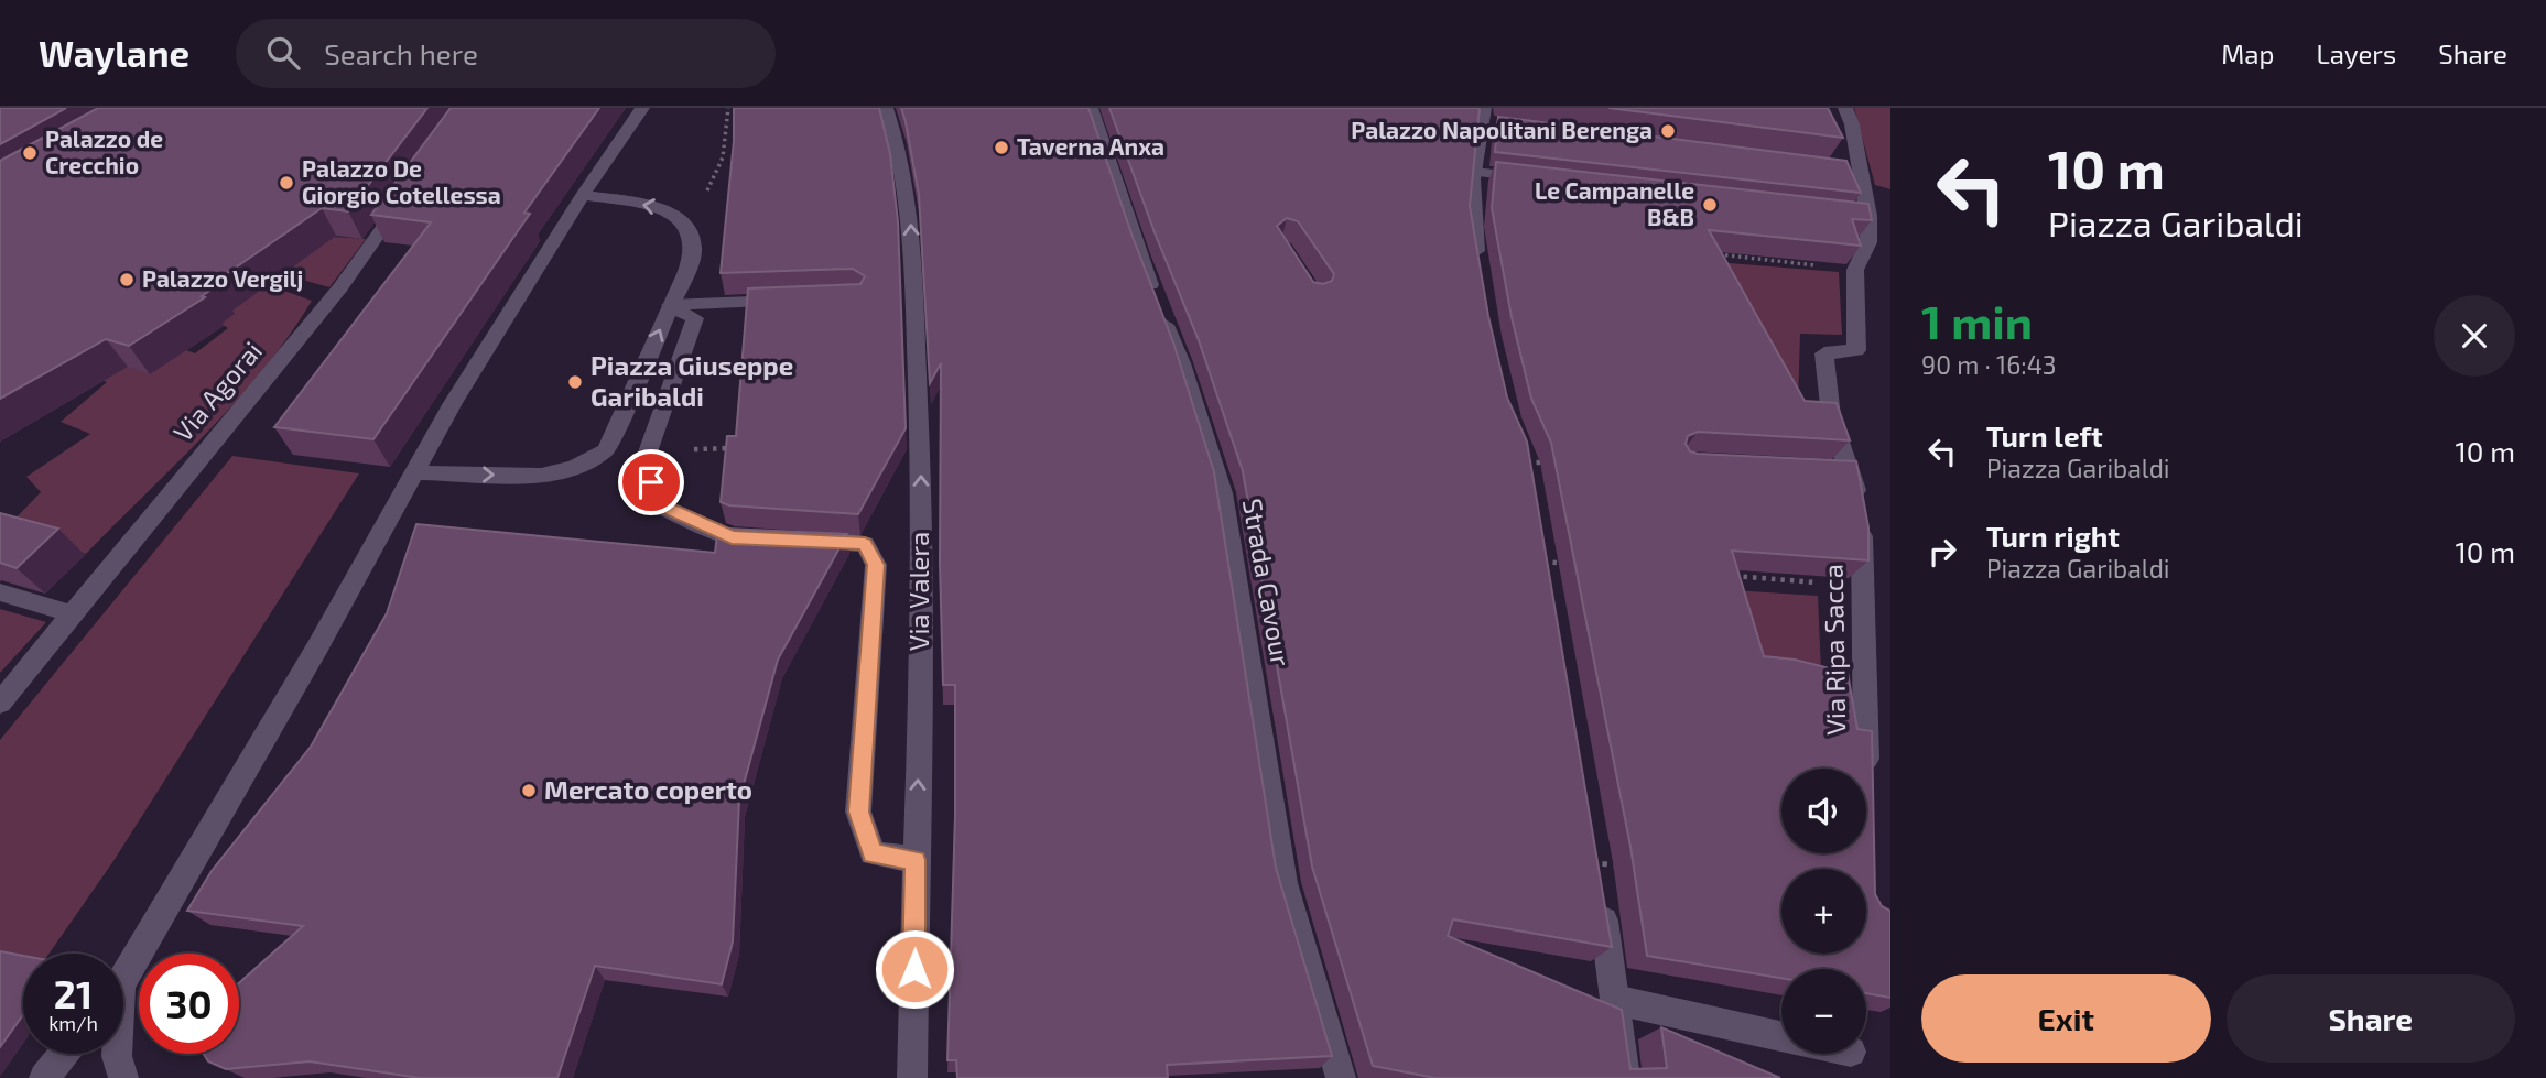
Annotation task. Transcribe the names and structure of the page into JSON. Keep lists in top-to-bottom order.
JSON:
{
  "streets": {
    "street": [
      "Via Agorai",
      "Strada Cavour",
      "Via Valera",
      "Via Ripa Sacca"
    ]
  },
  "one_way": ["Via Valera"],
  "places": [
    "Palazzo Napolitani Berenga",
    "Taverna Anxa",
    "Palazzo de Crecchio",
    "Palazzo De Giorgio Cotellessa",
    "Le Campanelle B&B",
    "Palazzo Vergilj",
    "Piazza Giuseppe Garibaldi",
    "Mercato coperto"
  ],
  "page": {
    "header": "Waylane",
    "search": "Search here",
    "nav": ["Map", "Layers", "Share"],
    "turn": ["10 m", "Piazza Garibaldi"],
    "heading": ["1 min", "90 m · 16:43"],
    "list": [
      {
        "name": "Turn left",
        "note": "Piazza Garibaldi",
        "value": "10 m"
      },
      {
        "name": "Turn right",
        "note": "Piazza Garibaldi",
        "value": "10 m"
      }
    ],
    "map_buttons": ["+", "−"],
    "speed": "21 km/h",
    "limit": "30",
    "buttons": ["Exit", "Share"]
  }
}
